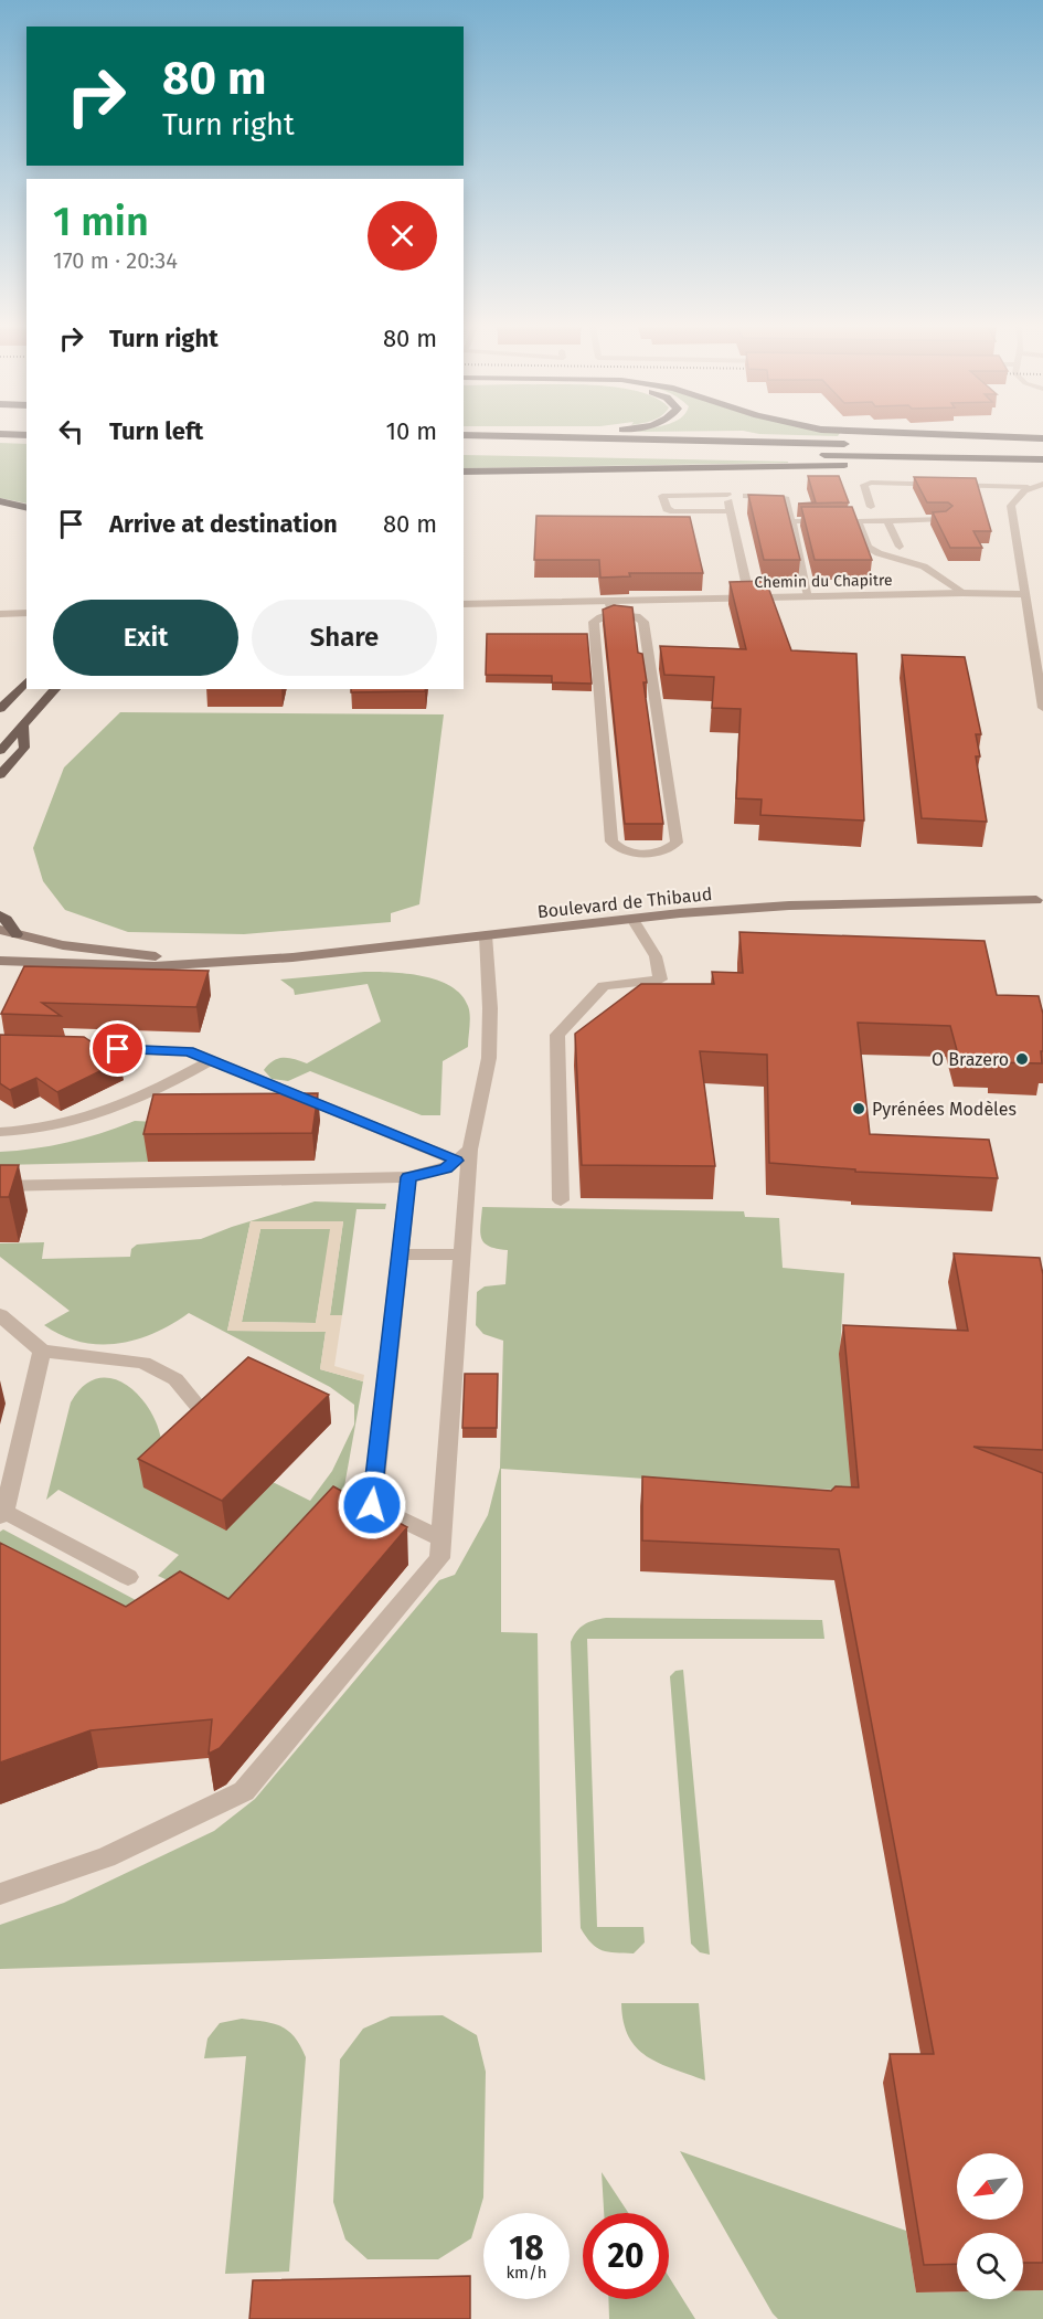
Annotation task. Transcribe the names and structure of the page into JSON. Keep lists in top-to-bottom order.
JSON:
{
  "streets": {
    "street": ["Chemin du Chapitre", "Boulevard de Thibaud"]
  },
  "places": ["O Brazero", "Pyrénées Modèles"],
  "north": "bottom left",
  "page": {
    "turn": ["80 m", "Turn right"],
    "heading": ["1 min", "170 m · 20:34"],
    "list": [
      {
        "name": "Turn right",
        "value": "80 m"
      },
      {
        "name": "Turn left",
        "value": "10 m"
      },
      {
        "name": "Arrive at destination",
        "value": "80 m"
      }
    ],
    "buttons": ["Exit", "Share"],
    "speed": "18 km/h",
    "limit": "20"
  }
}
